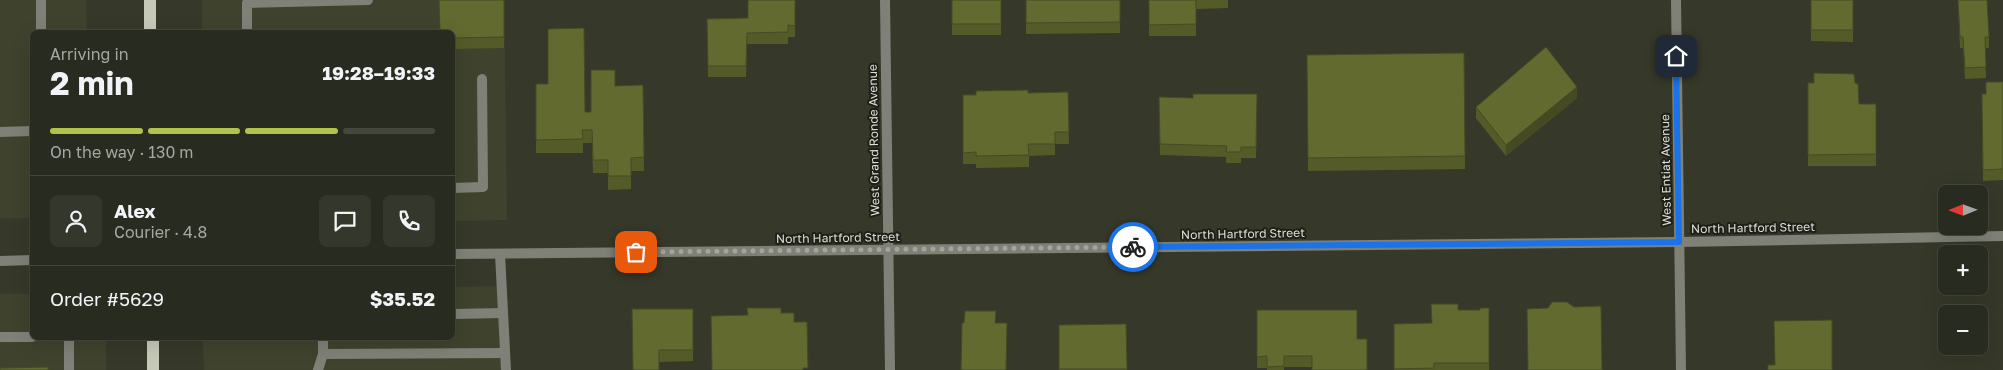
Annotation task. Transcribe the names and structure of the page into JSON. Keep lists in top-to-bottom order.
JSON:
{
  "streets": {
    "street": ["West Grand Ronde Avenue", "West Entiat Avenue", "North Hartford Street"]
  },
  "crossings": [
    ["West Grand Ronde Avenue", "North Hartford Street"],
    ["West Entiat Avenue", "North Hartford Street"]
  ],
  "north": "left",
  "page": {
    "heading": ["2 min", "Arriving in", "19:28–19:33"],
    "panel": [
      "Alex",
      "Courier · 4.8",
      "Order #5629",
      "$35.52"
    ],
    "bar": "On the way · 130 m",
    "map_buttons": ["+", "−"]
  }
}
